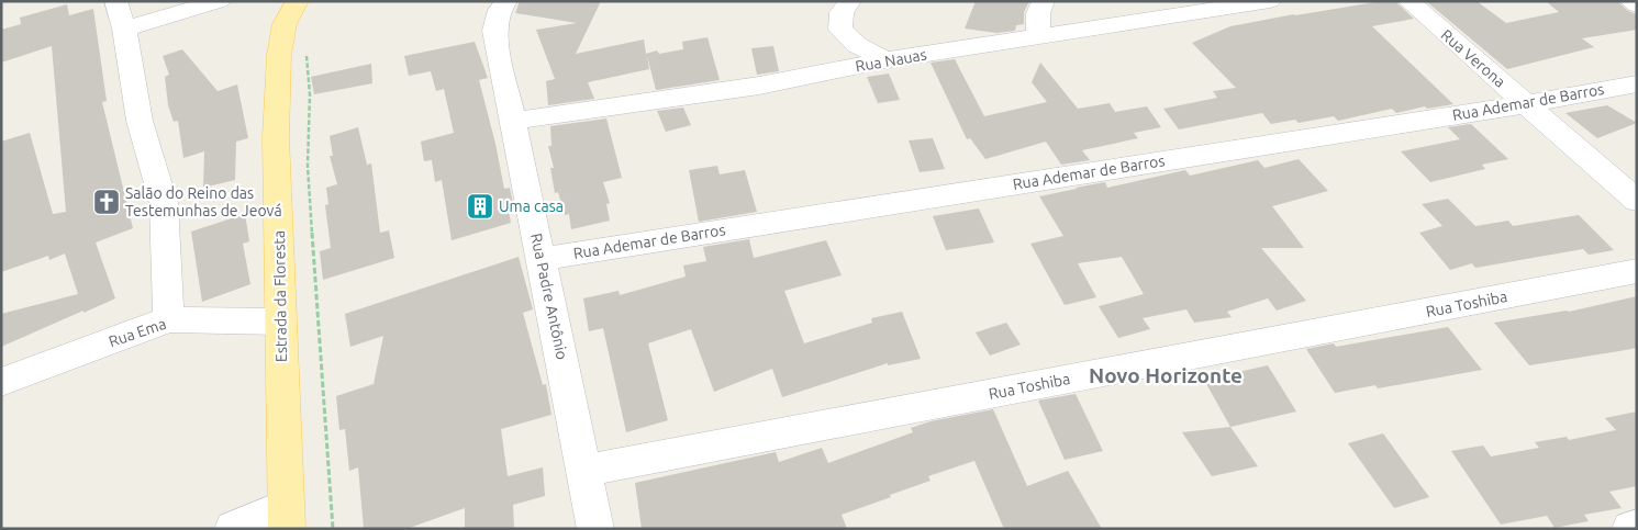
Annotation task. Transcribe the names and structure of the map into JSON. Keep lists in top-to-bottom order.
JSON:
{
  "streets": {
    "main road": ["Estrada da Floresta"],
    "street": [
      "Rua Verona",
      "Rua Nauas",
      "Rua Ademar de Barros",
      "Rua Padre Antônio",
      "Rua Toshiba",
      "Rua Ema"
    ]
  },
  "crossings": [
    ["Rua Verona", "Rua Ademar de Barros"],
    ["Rua Nauas", "Rua Padre Antônio"],
    ["Rua Ademar de Barros", "Rua Padre Antônio"],
    ["Estrada da Floresta", "Rua Ema"],
    ["Rua Padre Antônio", "Rua Toshiba"]
  ],
  "districts": ["Novo Horizonte"],
  "places": {
    "church": ["Salão do Reino das Testemunhas de Jeová"],
    "building": ["Uma casa"]
  }
}
